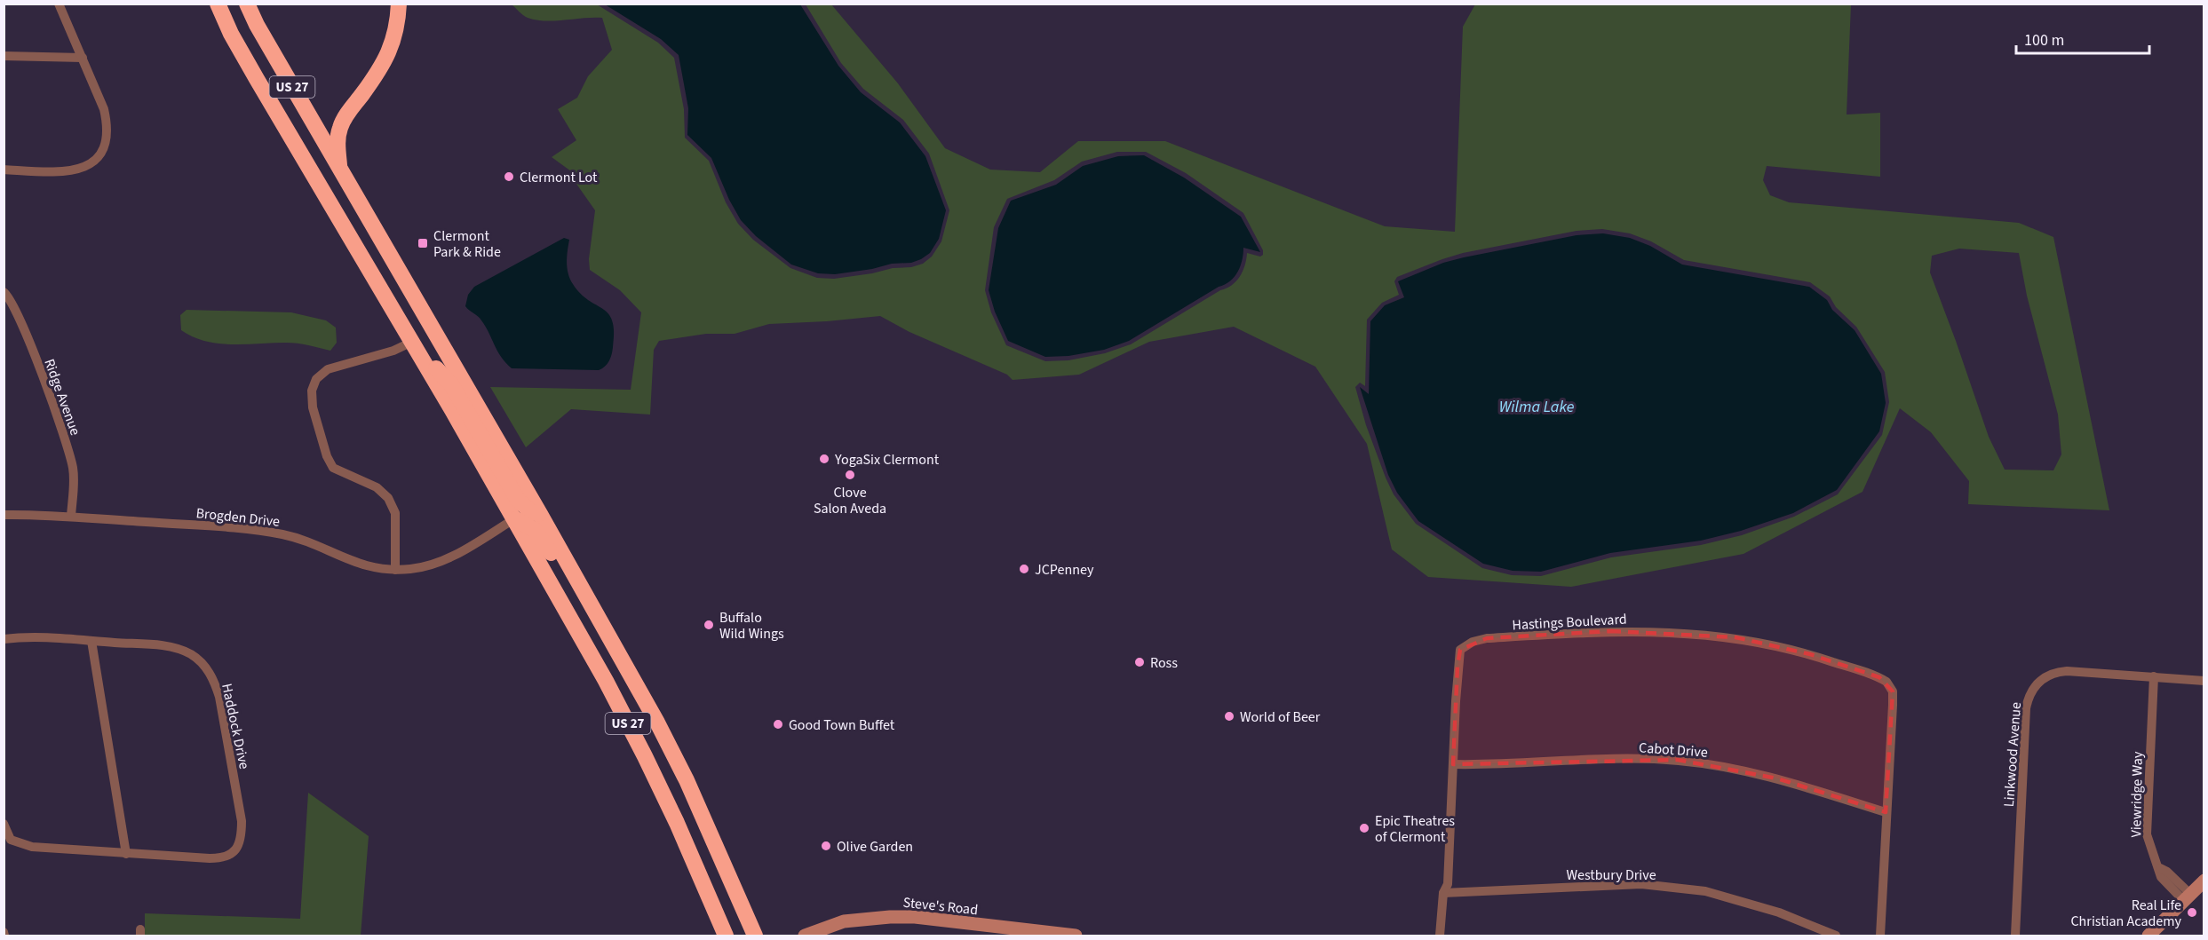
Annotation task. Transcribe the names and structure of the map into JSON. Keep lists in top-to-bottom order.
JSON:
{
  "streets": {
    "highway": ["US 27"],
    "street": [
      "Ridge Avenue",
      "Brogden Drive",
      "Hastings Boulevard",
      "Haddock Drive",
      "Cabot Drive",
      "Linkwood Avenue",
      "Viewridge Way",
      "Westbury Drive",
      "Steve's Road"
    ]
  },
  "crossings": [
    ["US 27", "Brogden Drive"],
    ["Ridge Avenue", "Brogden Drive"],
    ["Hastings Boulevard", "Cabot Drive"],
    ["Hastings Boulevard", "Westbury Drive"],
    ["Linkwood Avenue", "Viewridge Way"]
  ],
  "water": ["Wilma Lake"],
  "places": {
    "other": [
      "Clermont Lot",
      "YogaSix Clermont",
      "Clove Salon Aveda",
      "JCPenney",
      "Buffalo Wild Wings",
      "Ross",
      "World of Beer",
      "Good Town Buffet",
      "Epic Theatres of Clermont",
      "Olive Garden",
      "Real Life Christian Academy"
    ],
    "transit": ["Clermont Park & Ride"]
  },
  "scale_bar": "100 m"
}
